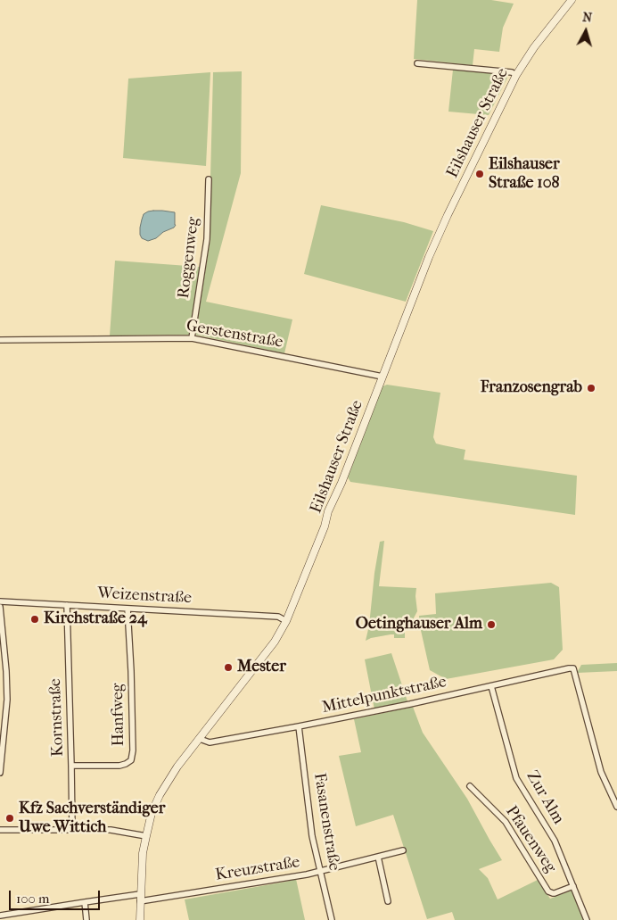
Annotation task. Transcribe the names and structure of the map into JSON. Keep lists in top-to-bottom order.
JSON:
{
  "streets": {
    "street": [
      "Eilshauser Straße",
      "Roggenweg",
      "Gerstenstraße",
      "Weizenstraße",
      "Mittelpunktstraße",
      "Hanfweg",
      "Kornstraße",
      "Zur Alm",
      "Fasanenstraße",
      "Pfauenweg",
      "Kreuzstraße"
    ]
  },
  "crossings": [
    ["Eilshauser Straße", "Gerstenstraße"],
    ["Eilshauser Straße", "Weizenstraße"],
    ["Eilshauser Straße", "Mittelpunktstraße"],
    ["Eilshauser Straße", "Kreuzstraße"],
    ["Roggenweg", "Gerstenstraße"],
    ["Weizenstraße", "Hanfweg"],
    ["Weizenstraße", "Kornstraße"],
    ["Mittelpunktstraße", "Zur Alm"],
    ["Mittelpunktstraße", "Fasanenstraße"],
    ["Hanfweg", "Kornstraße"],
    ["Zur Alm", "Pfauenweg"],
    ["Fasanenstraße", "Kreuzstraße"]
  ],
  "places": [
    "Eilshauser Straße 108",
    "Franzosengrab",
    "Kirchstraße 24",
    "Oetinghauser Alm",
    "Mester",
    "Kfz Sachverständiger Uwe Wittich"
  ],
  "scale_bar": "100 m",
  "north": "top"
}
